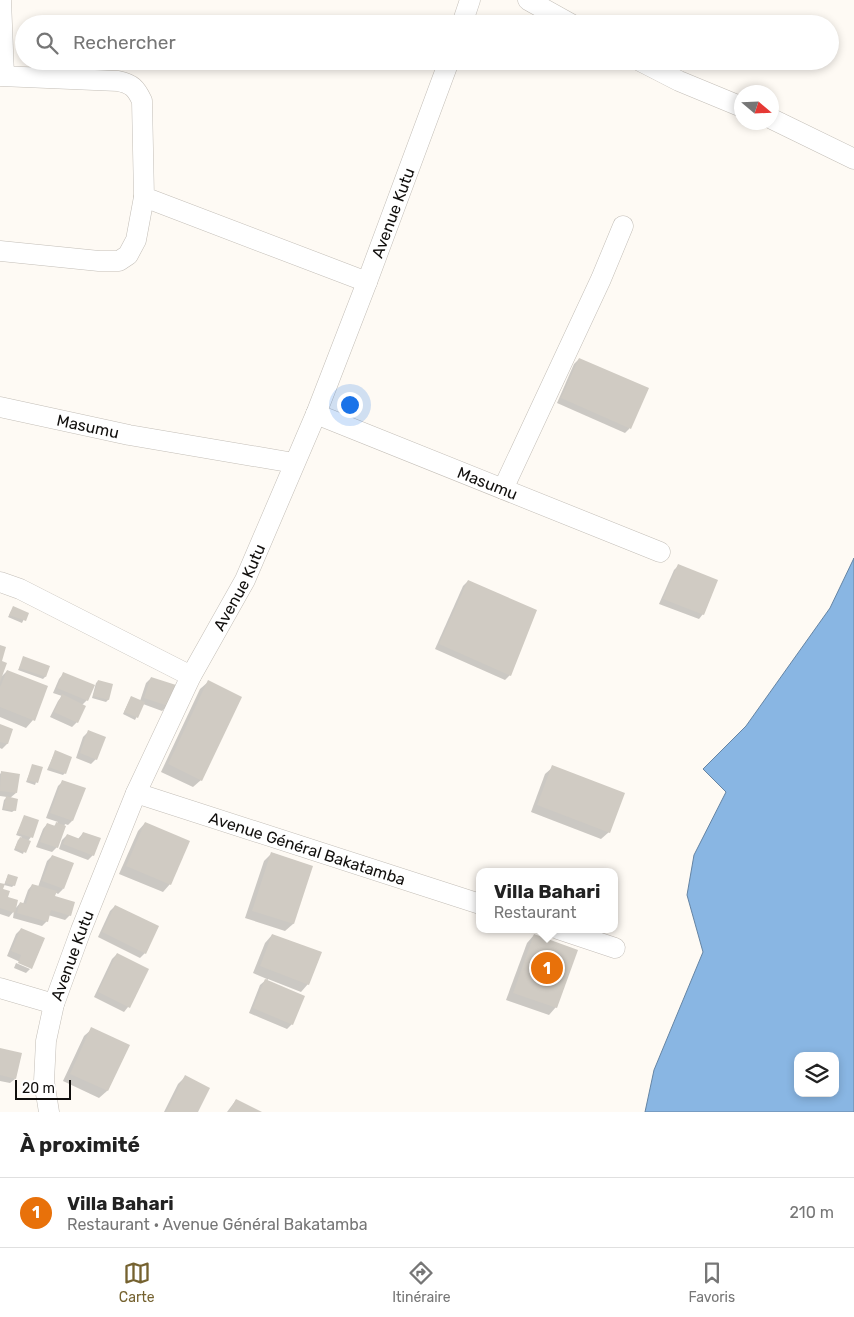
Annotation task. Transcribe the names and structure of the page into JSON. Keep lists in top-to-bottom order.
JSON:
{
  "streets": {
    "street": ["Avenue Kutu", "Masumu", "Avenue Général Bakatamba"]
  },
  "crossings": [
    ["Avenue Kutu", "Masumu"],
    ["Avenue Kutu", "Avenue Général Bakatamba"]
  ],
  "scale_bar": "20 m",
  "north": "right",
  "page": {
    "search": "Rechercher",
    "popup": ["Villa Bahari", "Restaurant"],
    "pins": "1",
    "scale": "20 m",
    "heading": "À proximité",
    "list": [
      {
        "mark": "1",
        "name": "Villa Bahari",
        "note": "Restaurant · Avenue Général Bakatamba",
        "value": "210 m"
      }
    ],
    "nav": ["Carte", "Itinéraire", "Favoris"]
  }
}
